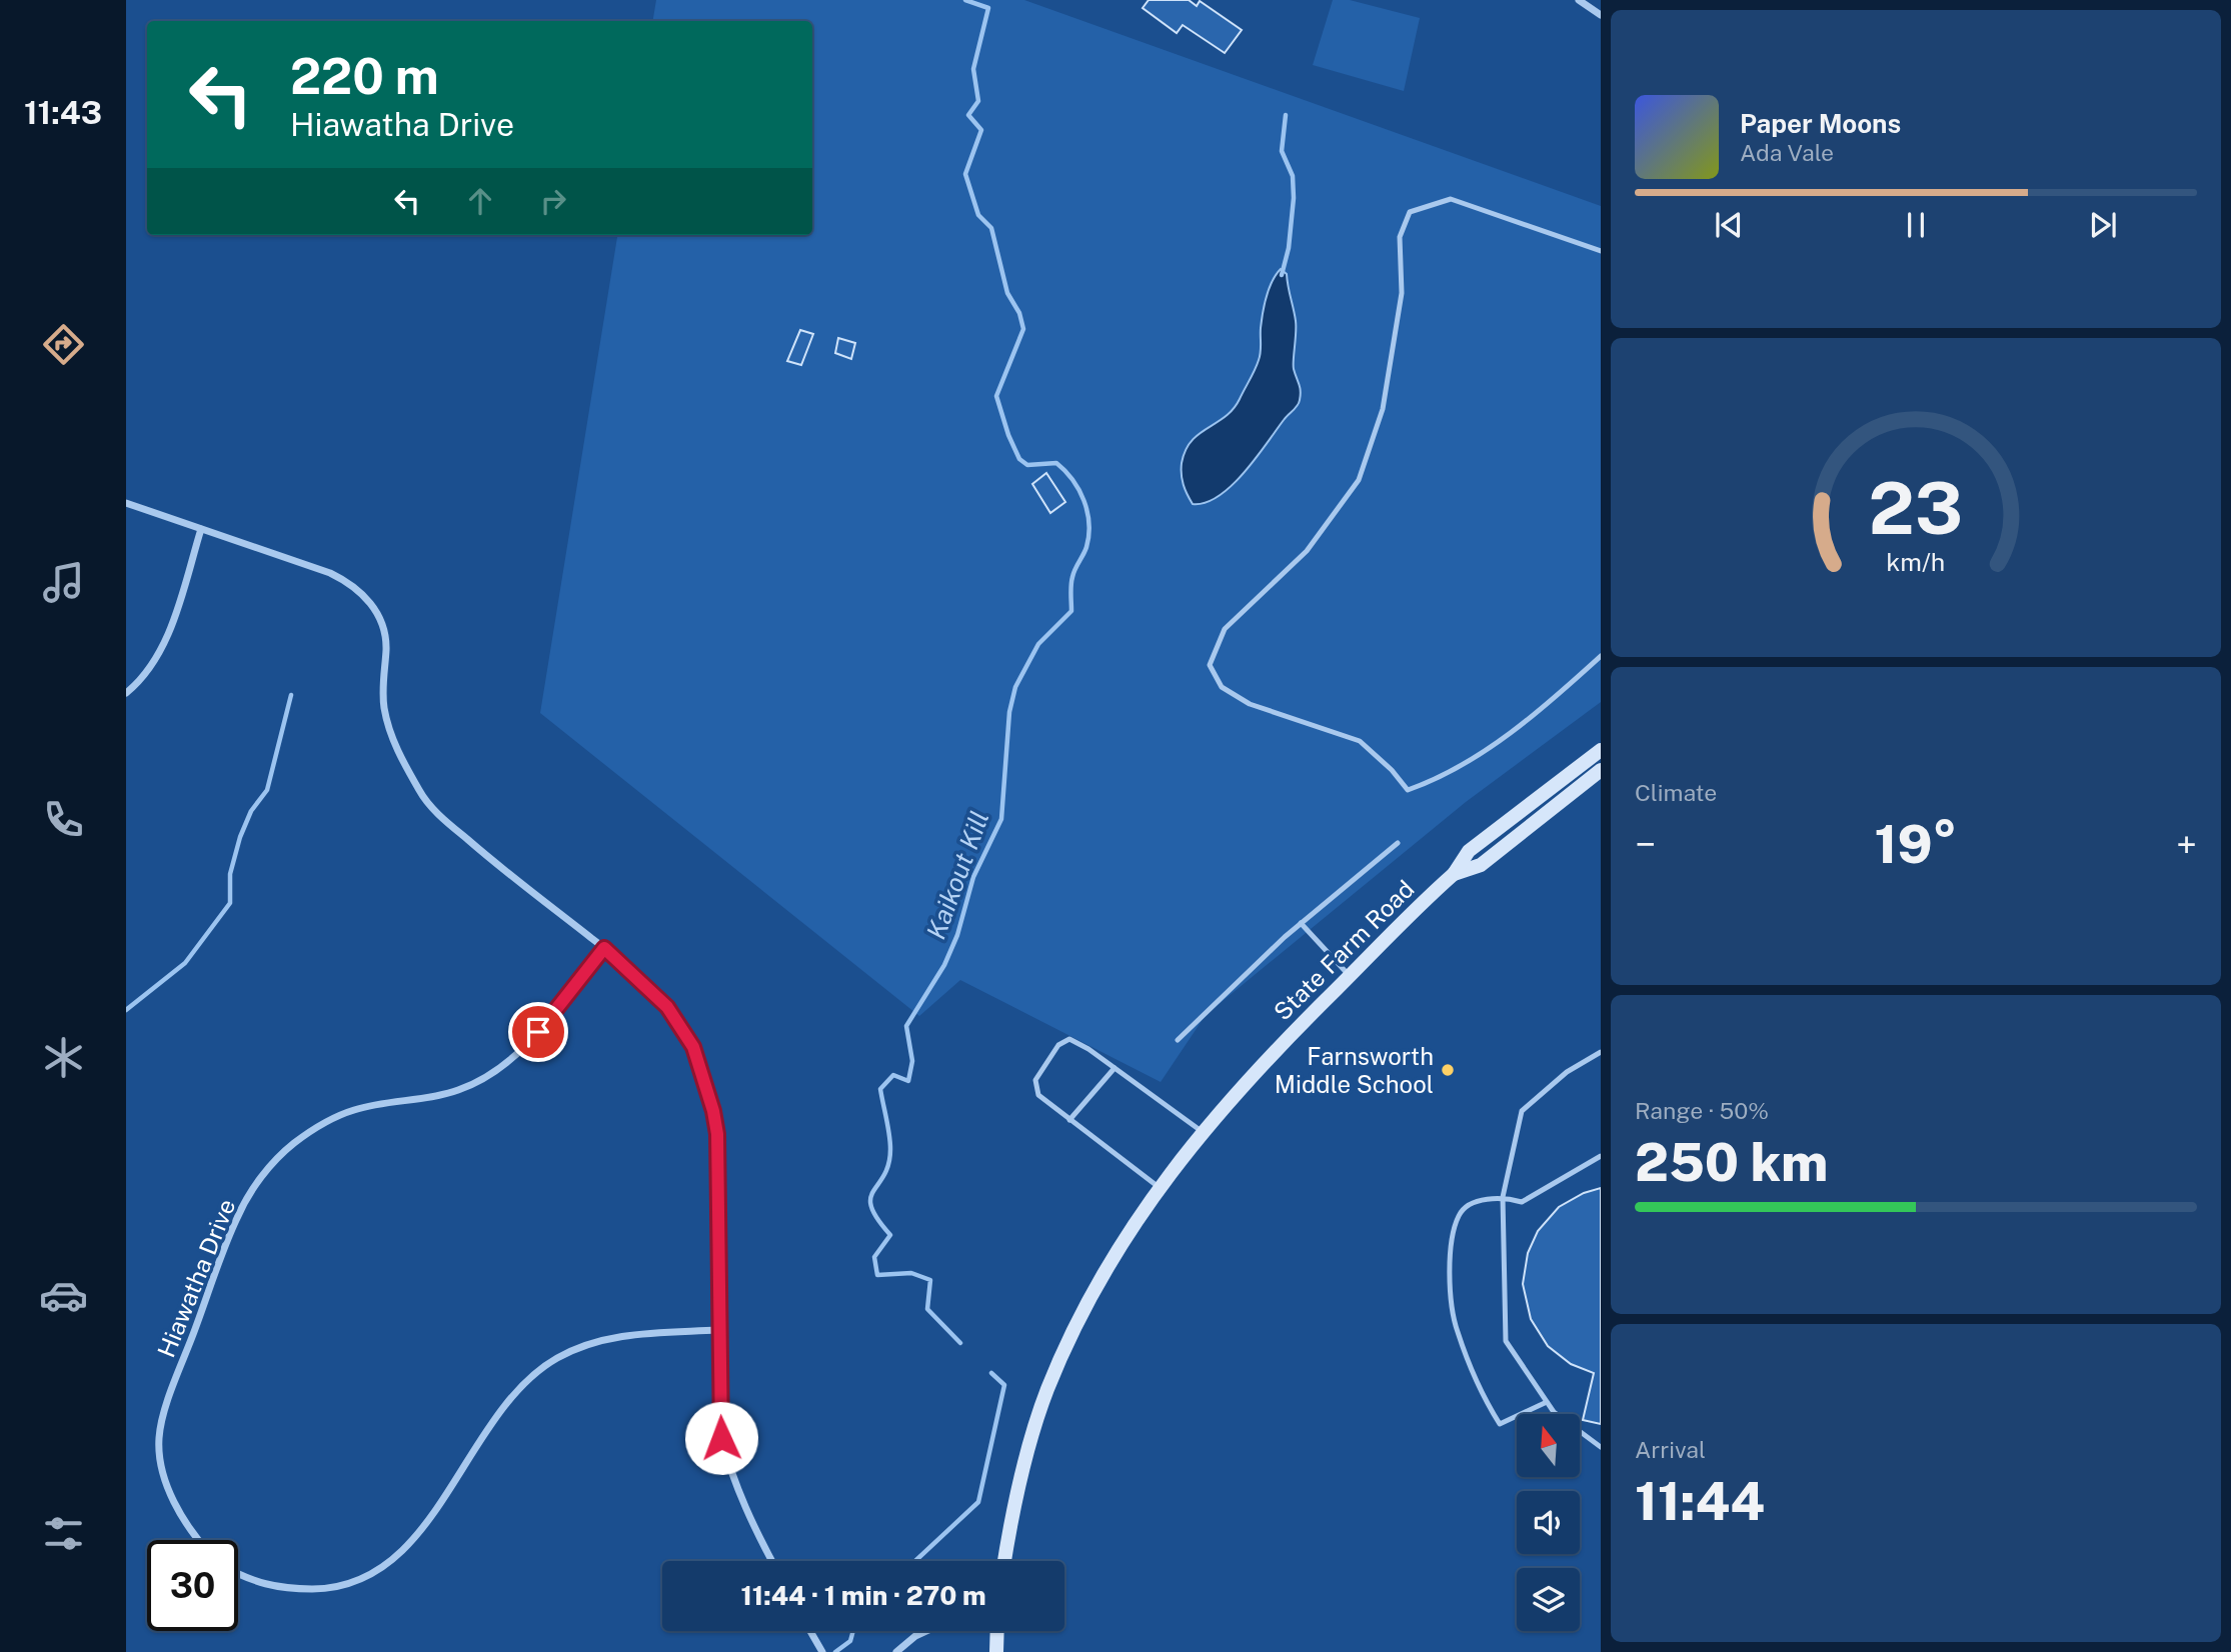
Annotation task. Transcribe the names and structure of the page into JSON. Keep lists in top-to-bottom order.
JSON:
{
  "streets": {
    "main road": ["State Farm Road"],
    "street": ["Hiawatha Drive"]
  },
  "water": ["Kaikout Kill"],
  "places": ["Farnsworth Middle School"],
  "north": "top",
  "page": {
    "tabs": "11:43",
    "turn": ["220 m", "Hiawatha Drive"],
    "song": ["Paper Moons", "Ada Vale"],
    "tile": [
      "Climate",
      ["Range · 50%", "250 km"],
      ["Arrival", "11:44"]
    ],
    "heat": ["−", "19°", "+"],
    "limit": "30",
    "trip": "11:44 · 1 min · 270 m",
    "gauge": ["23", "km/h"]
  }
}
